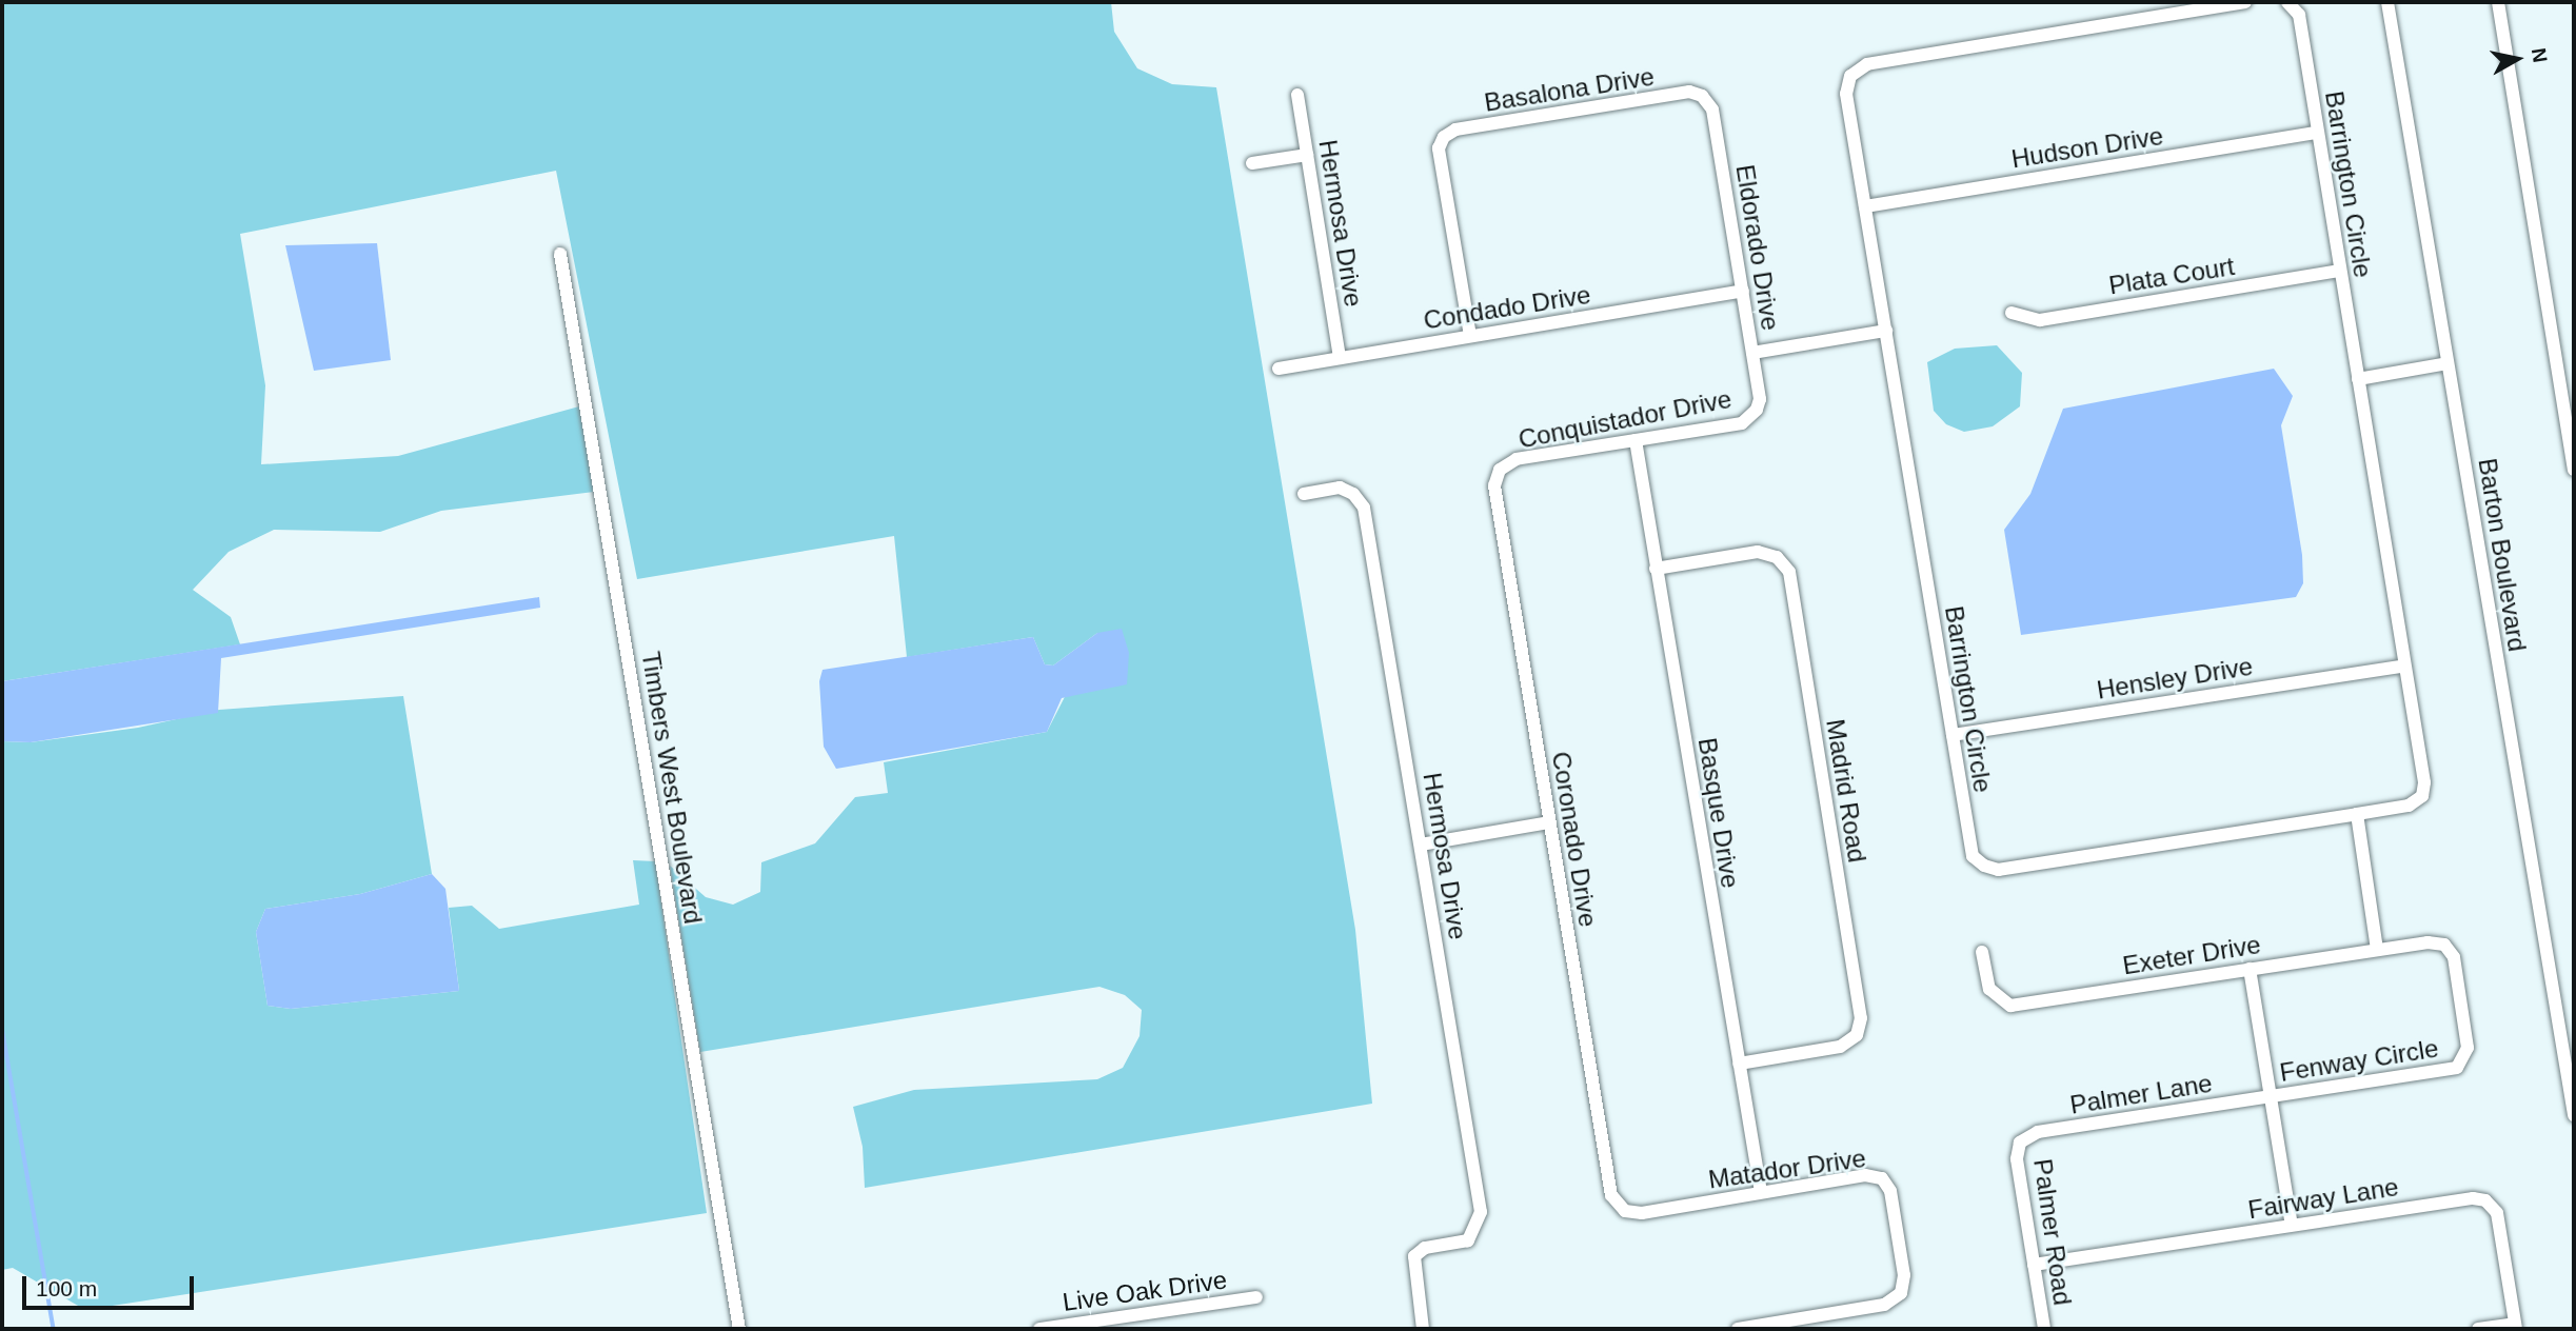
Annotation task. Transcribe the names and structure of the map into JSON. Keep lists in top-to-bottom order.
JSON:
{
  "streets": {
    "street": [
      "Basalona Drive",
      "Hudson Drive",
      "Barrington Circle",
      "Hermosa Drive",
      "Eldorado Drive",
      "Plata Court",
      "Condado Drive",
      "Conquistador Drive",
      "Barton Boulevard",
      "Hensley Drive",
      "Timbers West Boulevard",
      "Madrid Road",
      "Basque Drive",
      "Coronado Drive",
      "Exeter Drive",
      "Fenway Circle",
      "Palmer Lane",
      "Matador Drive",
      "Fairway Lane",
      "Palmer Road",
      "Live Oak Drive"
    ]
  },
  "crossings": [
    ["Basalona Drive", "Eldorado Drive"],
    ["Basalona Drive", "Condado Drive"],
    ["Hudson Drive", "Barrington Circle"],
    ["Barrington Circle", "Plata Court"],
    ["Barrington Circle", "Hensley Drive"],
    ["Hermosa Drive", "Condado Drive"],
    ["Eldorado Drive", "Condado Drive"],
    ["Eldorado Drive", "Conquistador Drive"],
    ["Conquistador Drive", "Basque Drive"],
    ["Conquistador Drive", "Coronado Drive"],
    ["Madrid Road", "Basque Drive"],
    ["Basque Drive", "Matador Drive"],
    ["Coronado Drive", "Matador Drive"],
    ["Exeter Drive", "Fenway Circle"],
    ["Fenway Circle", "Palmer Lane"],
    ["Palmer Lane", "Palmer Road"],
    ["Fairway Lane", "Palmer Road"]
  ],
  "scale_bar": "100 m",
  "north": "right"
}
